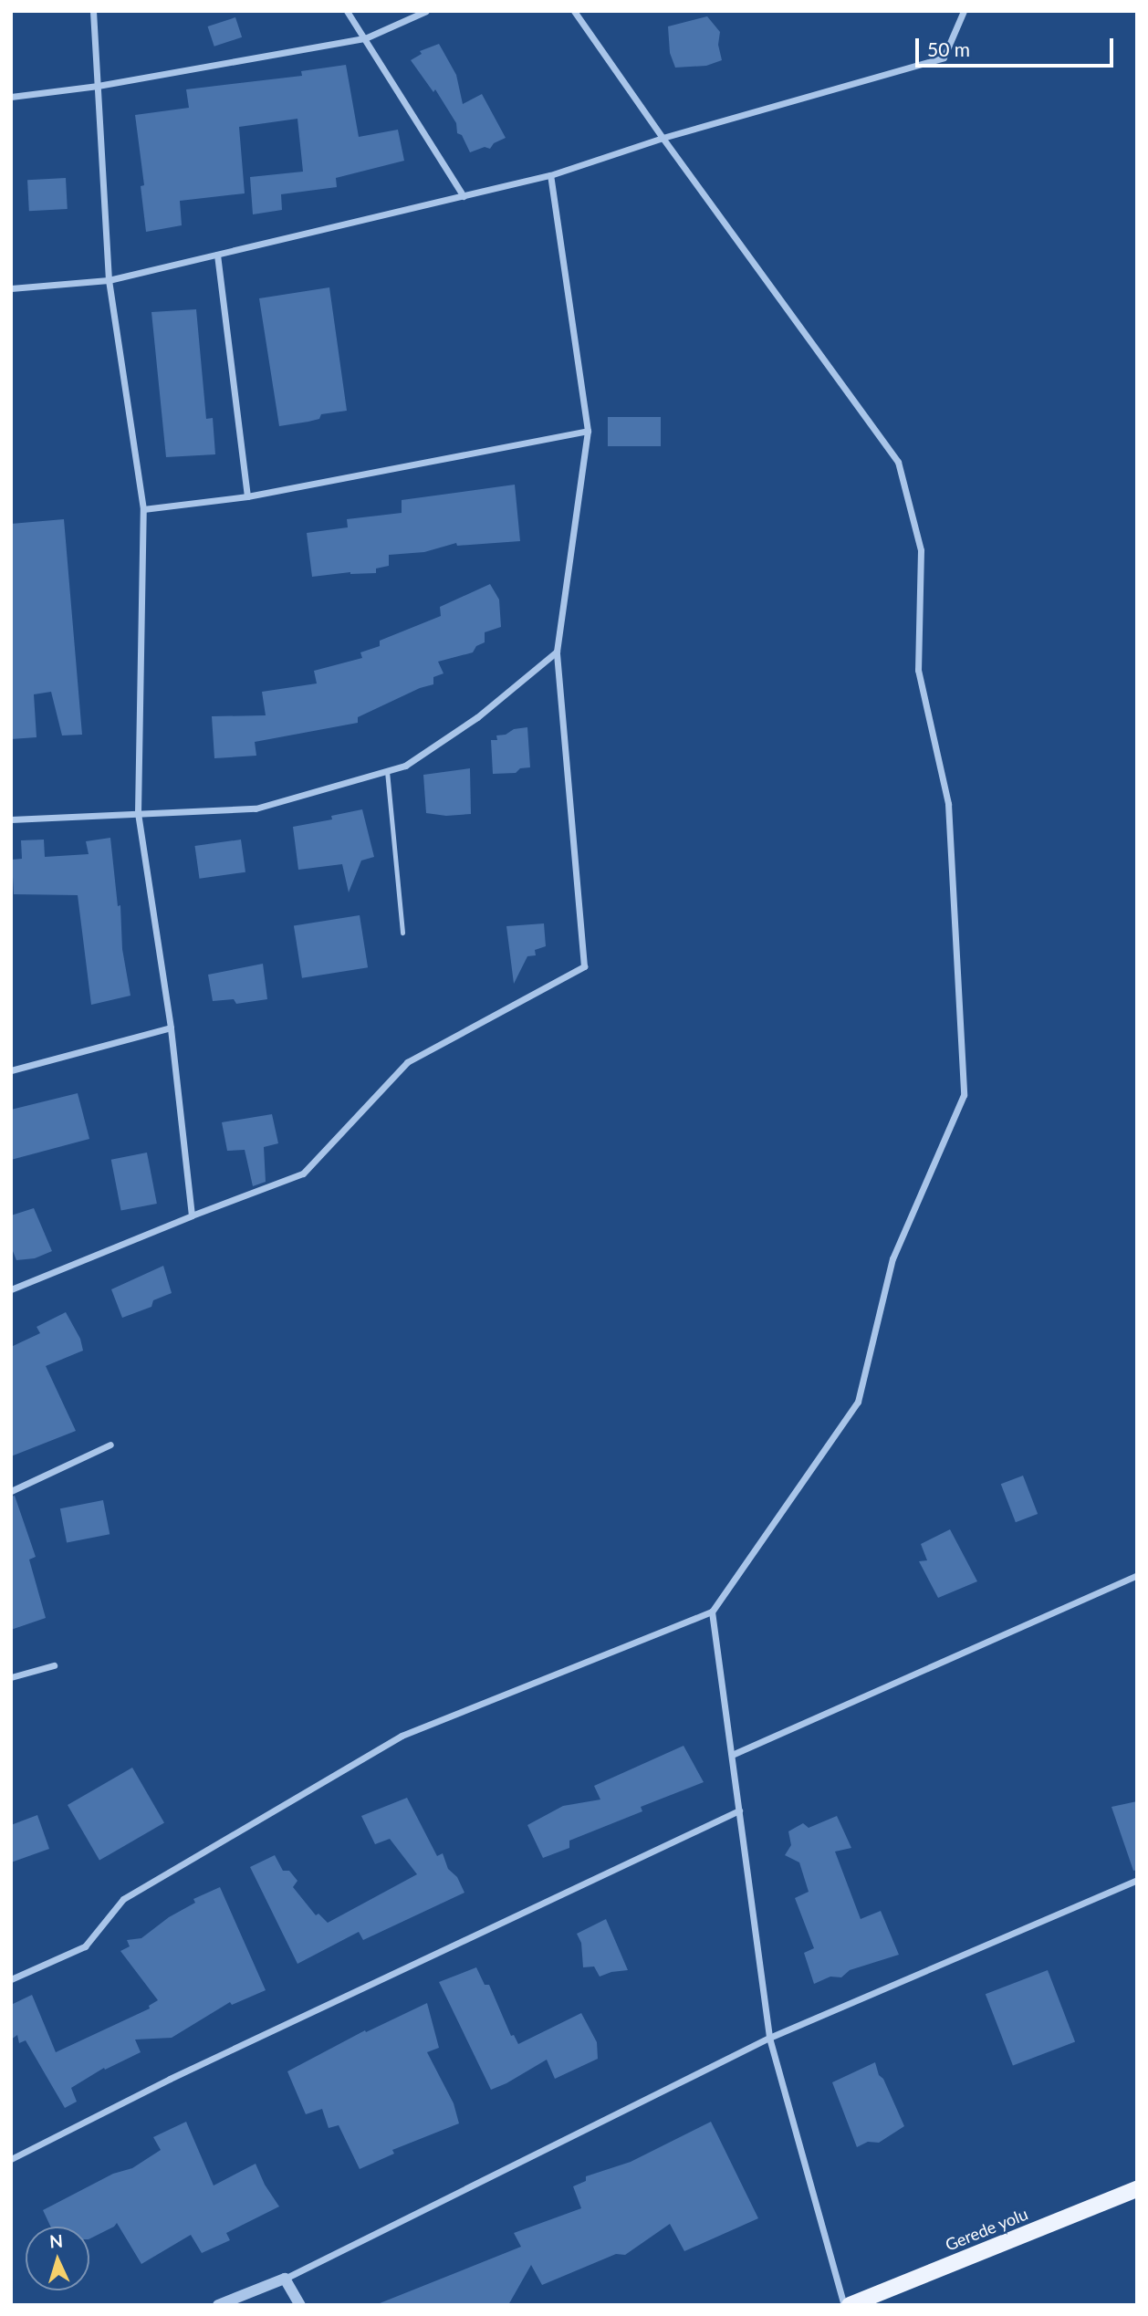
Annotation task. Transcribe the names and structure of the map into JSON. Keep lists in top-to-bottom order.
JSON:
{
  "streets": {
    "main road": ["Gerede yolu"]
  },
  "scale_bar": "50 m",
  "north": "top"
}
